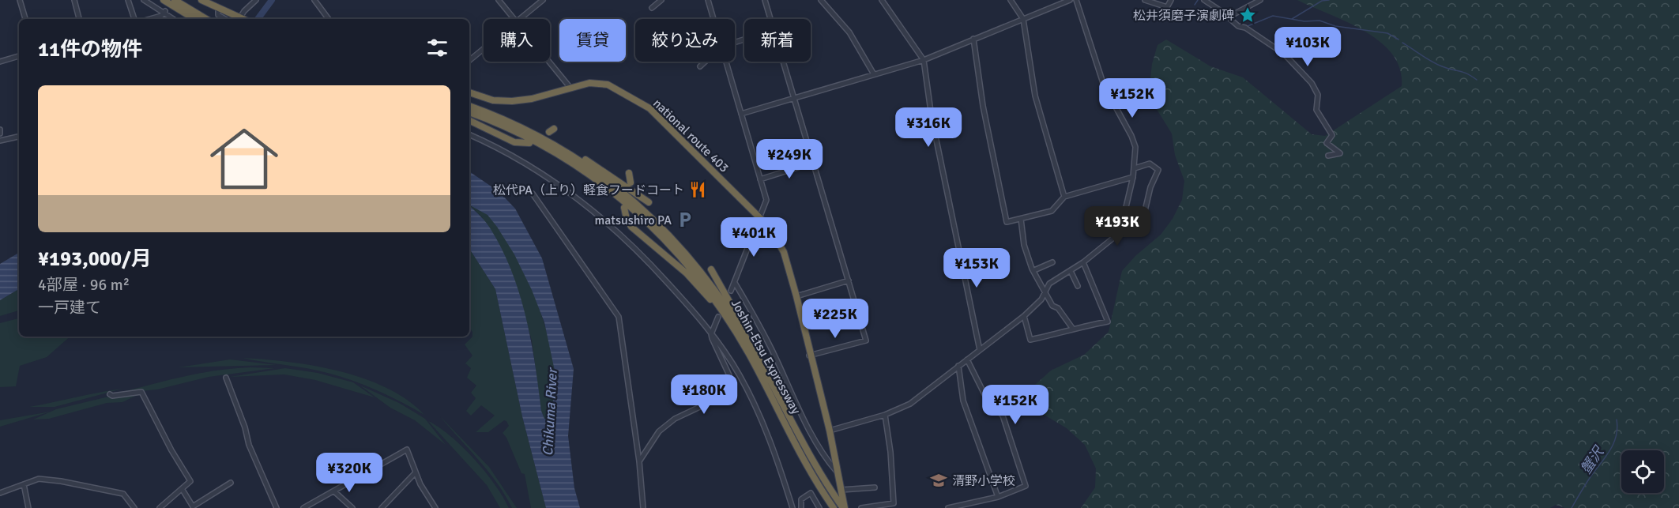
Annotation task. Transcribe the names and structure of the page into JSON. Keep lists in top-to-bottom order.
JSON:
{
  "streets": {
    "highway": ["national route 403", "Joshin-Etsu Expressway"]
  },
  "crossings": [
    ["national route 403", "Joshin-Etsu Expressway"]
  ],
  "water": ["Chikuma River", "蟹沢"],
  "places": {
    "place": ["松井須磨子演劇碑"],
    "restaurant": ["松代PA（上り）軽食フードコート"],
    "parking": ["matsushiro PA"],
    "school or university": ["清野小学校"]
  },
  "page": {
    "chip": [
      "購入",
      "賃貸",
      "絞り込み",
      "新着"
    ],
    "heading": "11件の物件",
    "price": [
      "¥103K",
      "¥152K",
      "¥316K",
      "¥249K",
      "¥193K",
      "¥401K",
      "¥153K",
      "¥225K",
      "¥180K",
      "¥152K",
      "¥320K"
    ],
    "list": [
      {
        "name": "¥193,000/月",
        "note": "4部屋 · 96 m² · 一戸建て"
      }
    ]
  }
}
